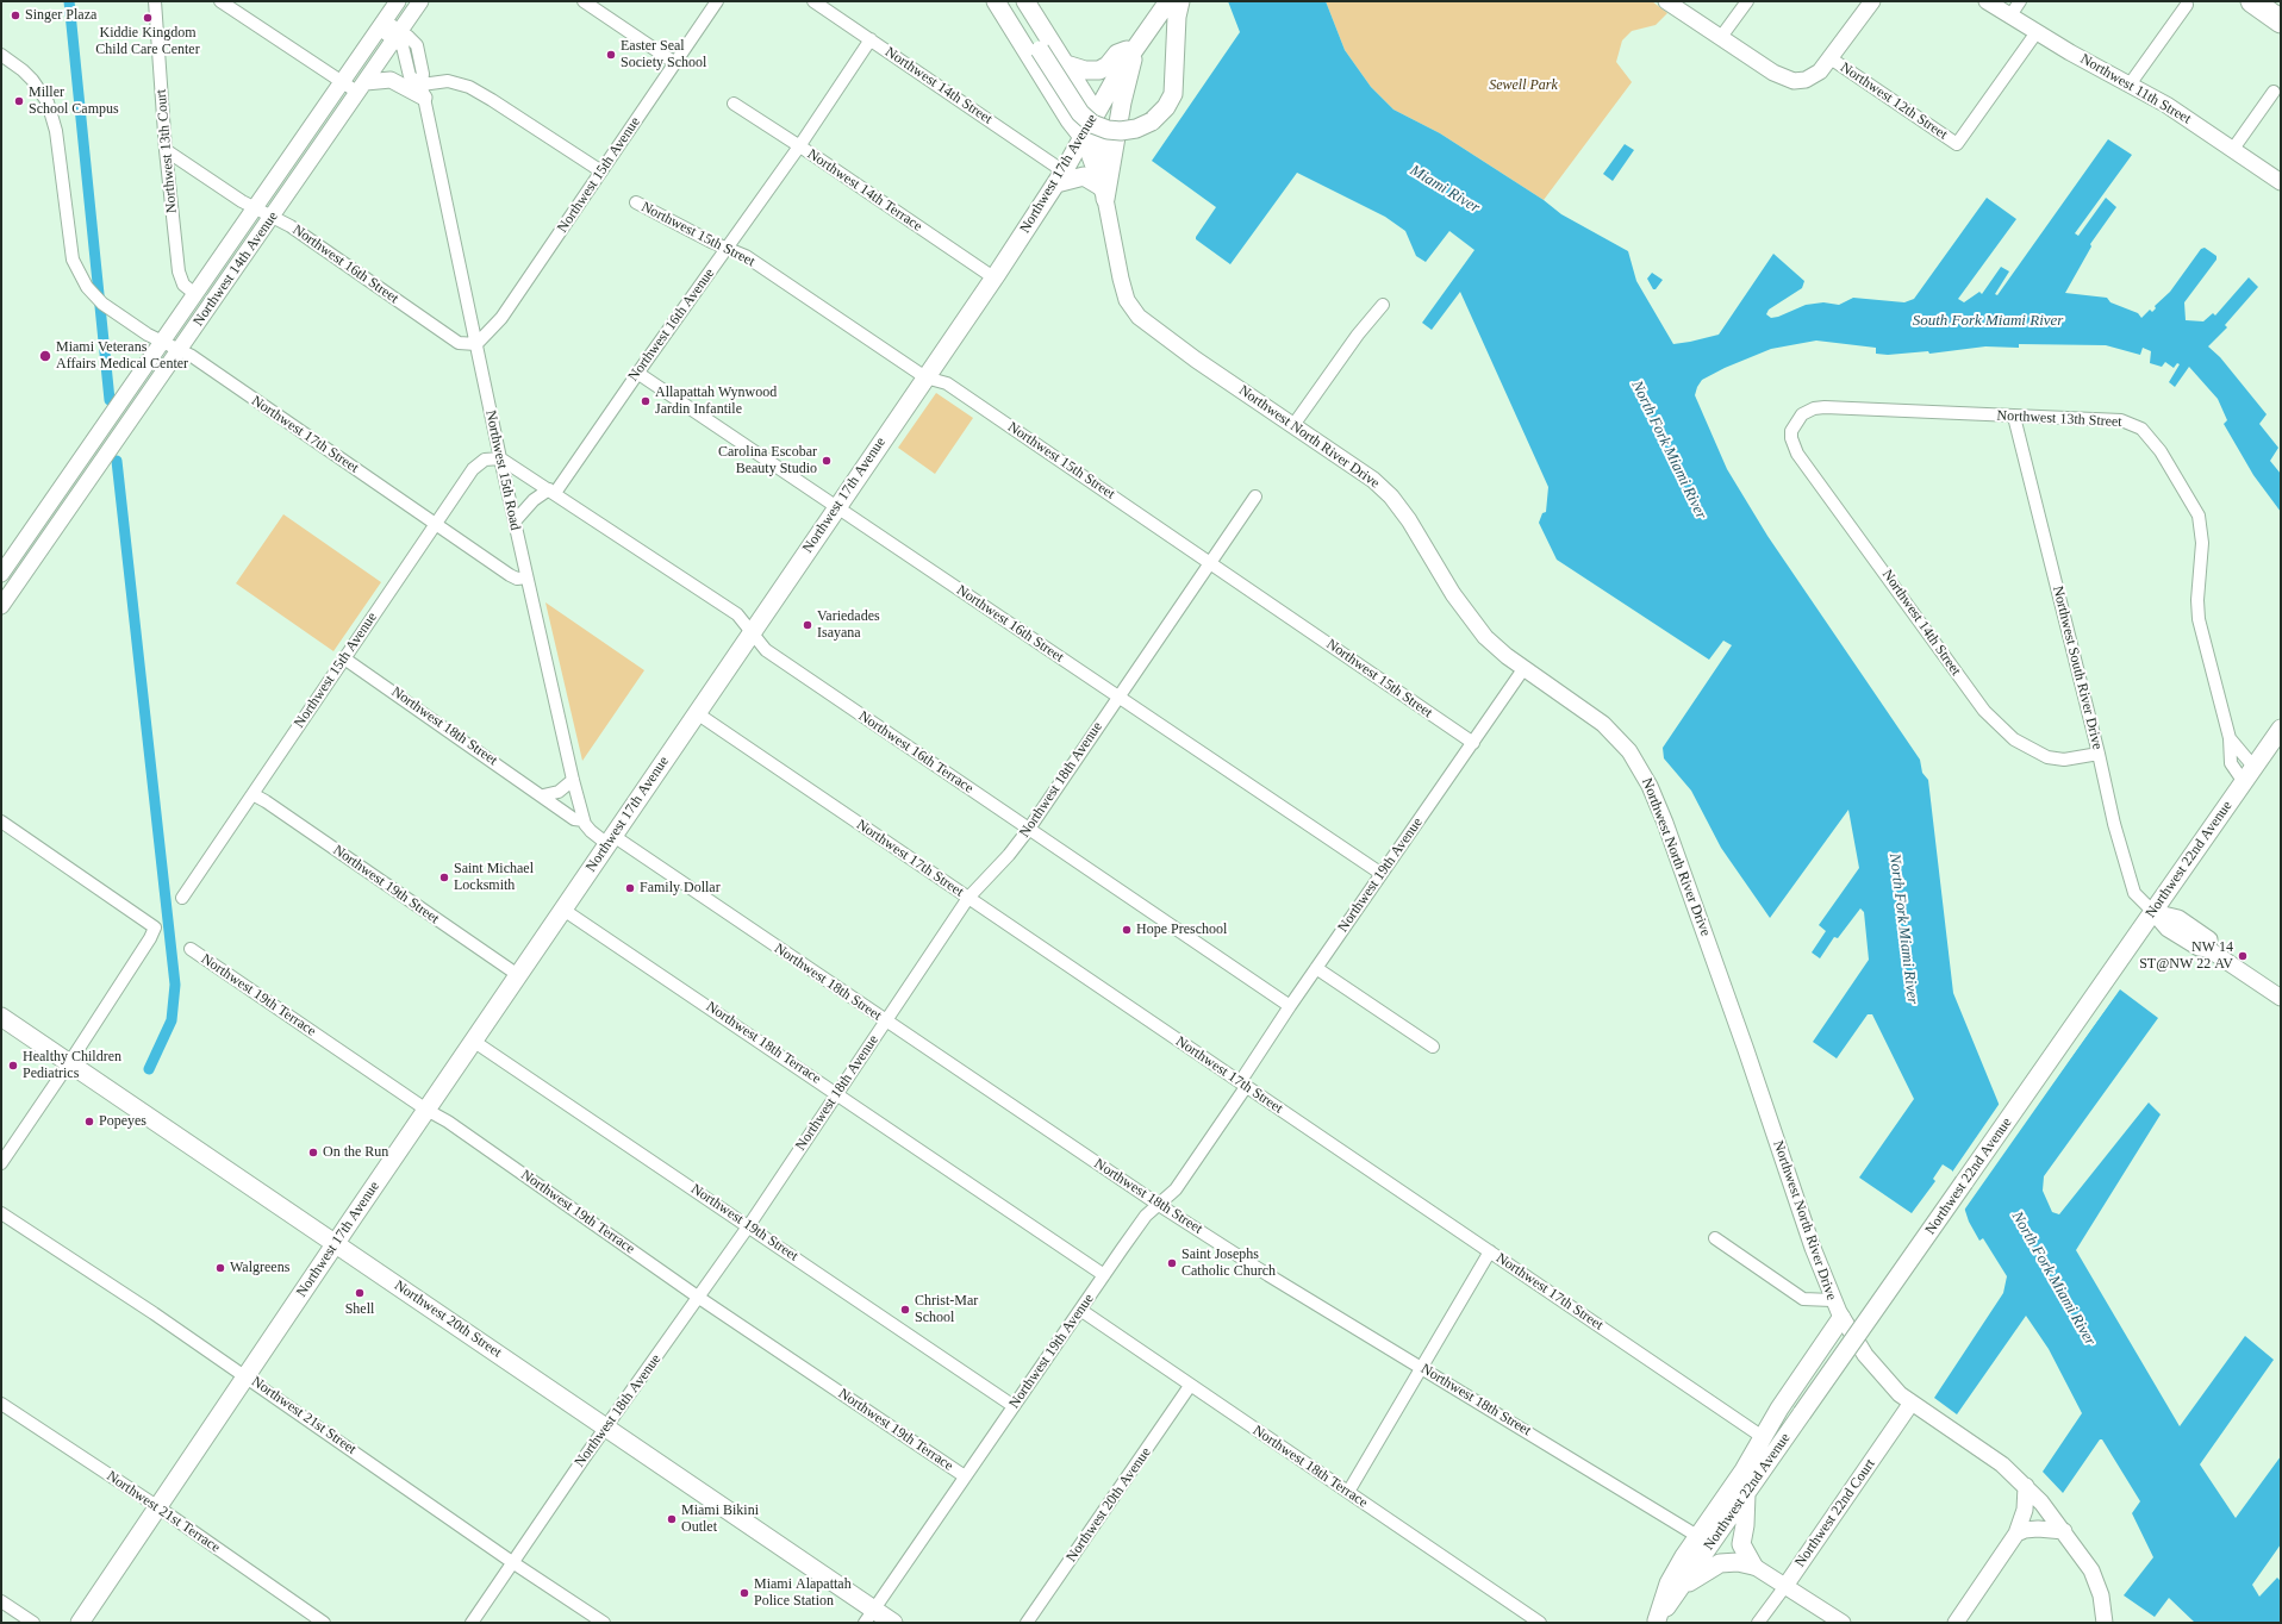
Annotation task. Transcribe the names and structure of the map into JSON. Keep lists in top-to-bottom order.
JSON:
{
  "streets": {
    "main road": [
      "Northwest 17th Avenue",
      "Northwest North River Drive",
      "Northwest 22nd Avenue",
      "Northwest 20th Street"
    ],
    "street": [
      "Northwest 14th Street",
      "Northwest 11th Street",
      "Northwest 12th Street",
      "Northwest 13th Court",
      "Northwest 15th Avenue",
      "Northwest 14th Terrace",
      "Northwest 15th Street",
      "Northwest 16th Street",
      "Northwest 14th Avenue",
      "Northwest 16th Avenue",
      "Northwest 13th Street",
      "Northwest 17th Street",
      "Northwest 15th Road",
      "Northwest South River Drive",
      "Northwest 18th Street",
      "Northwest 16th Terrace",
      "Northwest 18th Avenue",
      "Northwest 19th Avenue",
      "Northwest 19th Street",
      "Northwest 19th Terrace",
      "Northwest 18th Terrace",
      "Northwest 21st Street",
      "Northwest 20th Avenue",
      "Northwest 21st Terrace",
      "Northwest 22nd Court"
    ]
  },
  "crossings": [
    ["Northwest 14th Street", "Northwest 17th Avenue"],
    ["Northwest 14th Street", "Northwest 16th Avenue"],
    ["Northwest 14th Street", "Northwest 13th Street"],
    ["Northwest 14th Street", "Northwest South River Drive"],
    ["Northwest 11th Street", "Northwest 12th Street"],
    ["Northwest 13th Court", "Northwest 16th Street"],
    ["Northwest 13th Court", "Northwest 14th Avenue"],
    ["Northwest 17th Avenue", "Northwest 14th Terrace"],
    ["Northwest 17th Avenue", "Northwest 15th Street"],
    ["Northwest 17th Avenue", "Northwest 16th Street"],
    ["Northwest 17th Avenue", "Northwest 17th Street"],
    ["Northwest 17th Avenue", "Northwest North River Drive"],
    ["Northwest 17th Avenue", "Northwest 15th Road"],
    ["Northwest 17th Avenue", "Northwest 18th Street"],
    ["Northwest 17th Avenue", "Northwest 16th Terrace"],
    ["Northwest 17th Avenue", "Northwest 19th Street"],
    ["Northwest 17th Avenue", "Northwest 19th Terrace"],
    ["Northwest 17th Avenue", "Northwest 18th Terrace"],
    ["Northwest 17th Avenue", "Northwest 20th Street"],
    ["Northwest 17th Avenue", "Northwest 21st Street"],
    ["Northwest 17th Avenue", "Northwest 21st Terrace"],
    ["Northwest 15th Avenue", "Northwest 16th Street"],
    ["Northwest 15th Avenue", "Northwest 17th Street"],
    ["Northwest 15th Avenue", "Northwest 15th Road"],
    ["Northwest 15th Avenue", "Northwest 18th Street"],
    ["Northwest 15th Avenue", "Northwest 16th Terrace"],
    ["Northwest 15th Avenue", "Northwest 19th Street"],
    ["Northwest 14th Terrace", "Northwest 16th Avenue"],
    ["Northwest 15th Street", "Northwest 16th Avenue"],
    ["Northwest 15th Street", "Northwest 18th Avenue"],
    ["Northwest 15th Street", "Northwest 19th Avenue"],
    ["Northwest 16th Street", "Northwest 14th Avenue"],
    ["Northwest 16th Street", "Northwest 16th Avenue"],
    ["Northwest 16th Street", "Northwest 15th Road"],
    ["Northwest 16th Street", "Northwest 18th Avenue"],
    ["Northwest 16th Street", "Northwest 19th Avenue"],
    ["Northwest 14th Avenue", "Northwest 17th Street"],
    ["Northwest 14th Avenue", "Northwest 15th Road"],
    ["Northwest 16th Avenue", "Northwest 16th Terrace"],
    ["Northwest 13th Street", "Northwest South River Drive"],
    ["Northwest 13th Street", "Northwest 22nd Avenue"],
    ["Northwest 17th Street", "Northwest 15th Road"],
    ["Northwest 17th Street", "Northwest 18th Avenue"],
    ["Northwest 17th Street", "Northwest 19th Avenue"],
    ["Northwest North River Drive", "Northwest 19th Avenue"],
    ["Northwest North River Drive", "Northwest 22nd Court"],
    ["Northwest 15th Road", "Northwest 18th Street"],
    ["Northwest 15th Road", "Northwest 16th Terrace"],
    ["Northwest South River Drive", "Northwest 22nd Avenue"],
    ["Northwest 18th Street", "Northwest 18th Avenue"],
    ["Northwest 18th Street", "Northwest 19th Avenue"],
    ["Northwest 16th Terrace", "Northwest 18th Avenue"],
    ["Northwest 16th Terrace", "Northwest 19th Avenue"],
    ["Northwest 18th Avenue", "Northwest 19th Street"],
    ["Northwest 18th Avenue", "Northwest 19th Terrace"],
    ["Northwest 18th Avenue", "Northwest 18th Terrace"],
    ["Northwest 18th Avenue", "Northwest 20th Street"],
    ["Northwest 18th Avenue", "Northwest 21st Street"],
    ["Northwest 19th Avenue", "Northwest 19th Street"],
    ["Northwest 19th Avenue", "Northwest 19th Terrace"],
    ["Northwest 19th Avenue", "Northwest 18th Terrace"],
    ["Northwest 19th Avenue", "Northwest 20th Street"],
    ["Northwest 18th Terrace", "Northwest 20th Avenue"]
  ],
  "water": ["Miami River", "South Fork Miami River", "North Fork Miami River"],
  "parks": ["Sewell Park"],
  "places": [
    "Singer Plaza",
    "Kiddie Kingdom Child Care Center",
    "Easter Seal Society School",
    "Miller School Campus",
    "Miami Veterans Affairs Medical Center",
    "Allapattah Wynwood Jardin Infantile",
    "Carolina Escobar Beauty Studio",
    "Variedades Isayana",
    "Saint Michael Locksmith",
    "Family Dollar",
    "Hope Preschool",
    "NW 14 ST@NW 22 AV",
    "Healthy Children Pediatrics",
    "Popeyes",
    "On the Run",
    "Saint Josephs Catholic Church",
    "Walgreens",
    "Shell",
    "Christ-Mar School",
    "Miami Bikini Outlet",
    "Miami Alapattah Police Station"
  ]
}
